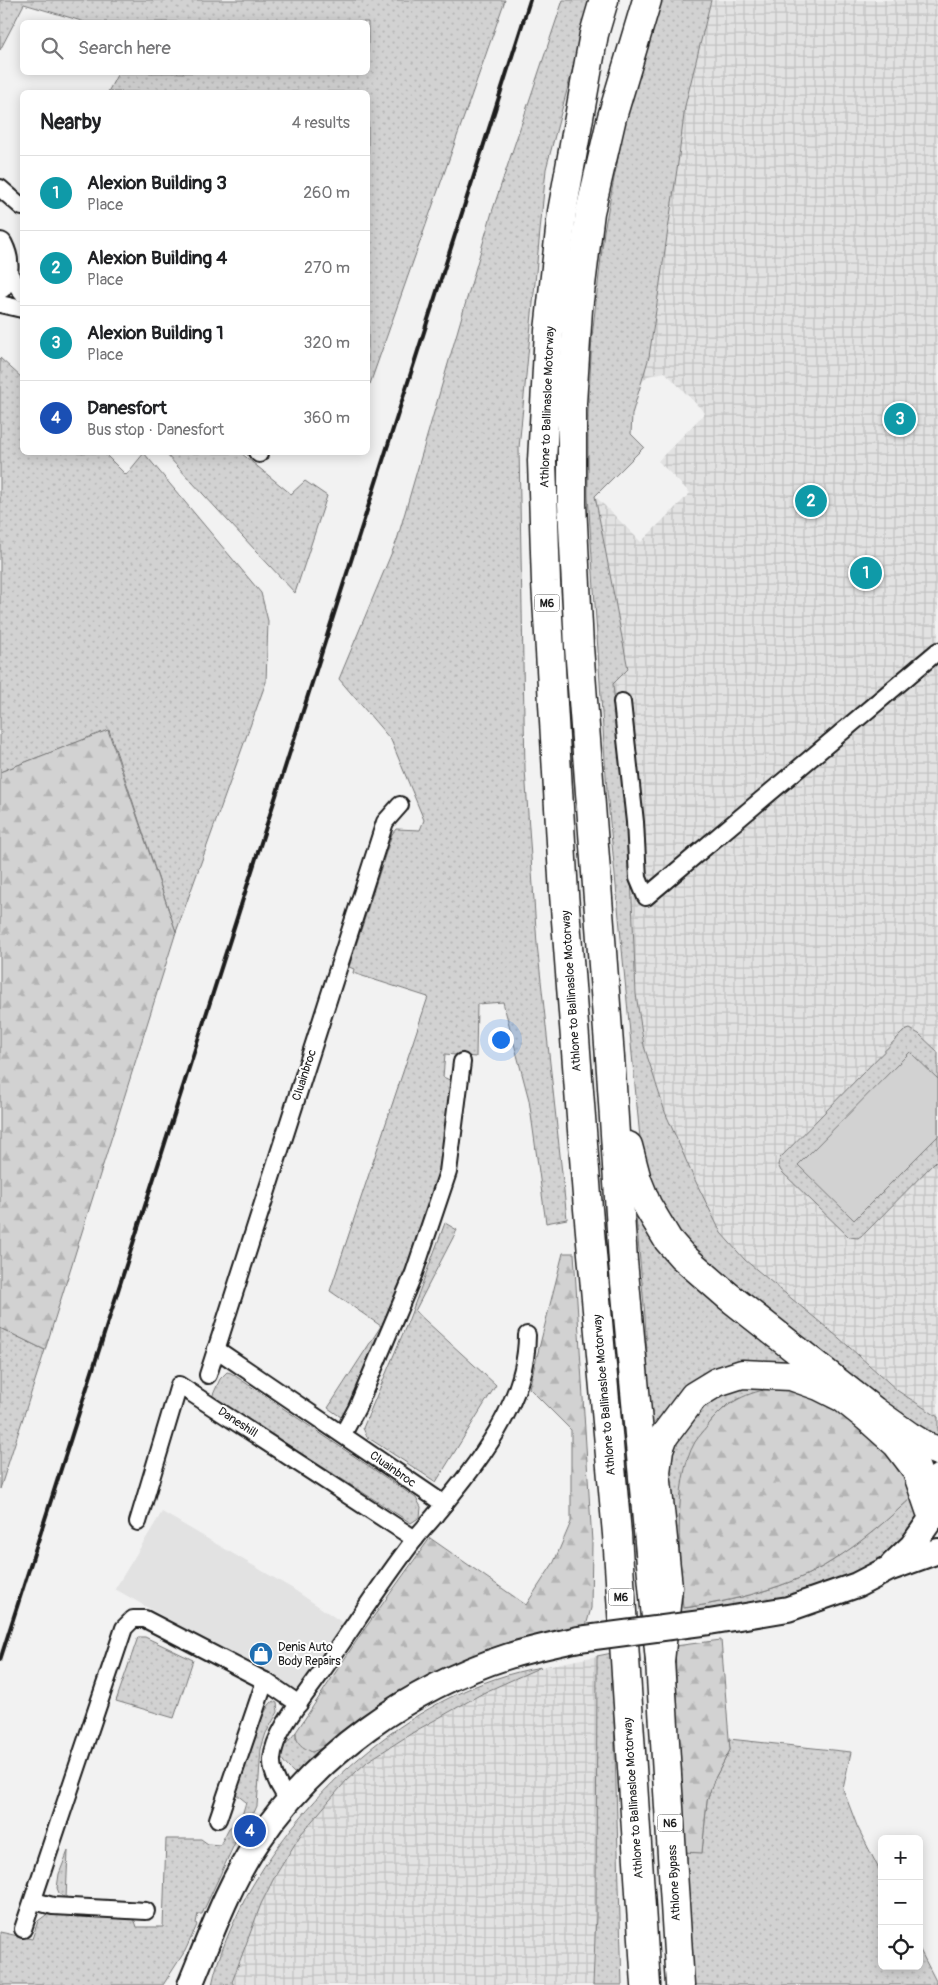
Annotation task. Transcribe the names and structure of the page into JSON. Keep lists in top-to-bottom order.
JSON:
{
  "streets": {
    "highway": [
      "Athlone to Ballinasloe Motorway",
      "M6",
      "N6",
      "Athlone Bypass"
    ],
    "street": ["Cluainbroc", "Daneshill"]
  },
  "crossings": [
    ["Athlone to Ballinasloe Motorway", "Athlone Bypass"]
  ],
  "places": {
    "shop": ["Denis Auto Body Repairs"]
  },
  "page": {
    "search": "Search here",
    "heading": ["Nearby", "4 results"],
    "list": [
      {
        "mark": "1",
        "name": "Alexion Building 3",
        "note": "Place",
        "value": "260 m"
      },
      {
        "mark": "2",
        "name": "Alexion Building 4",
        "note": "Place",
        "value": "270 m"
      },
      {
        "mark": "3",
        "name": "Alexion Building 1",
        "note": "Place",
        "value": "320 m"
      },
      {
        "mark": "4",
        "name": "Danesfort",
        "note": "Bus stop · Danesfort",
        "value": "360 m"
      }
    ],
    "pins": [
      "3",
      "2",
      "1",
      "4"
    ],
    "map_buttons": ["+", "−"]
  }
}
